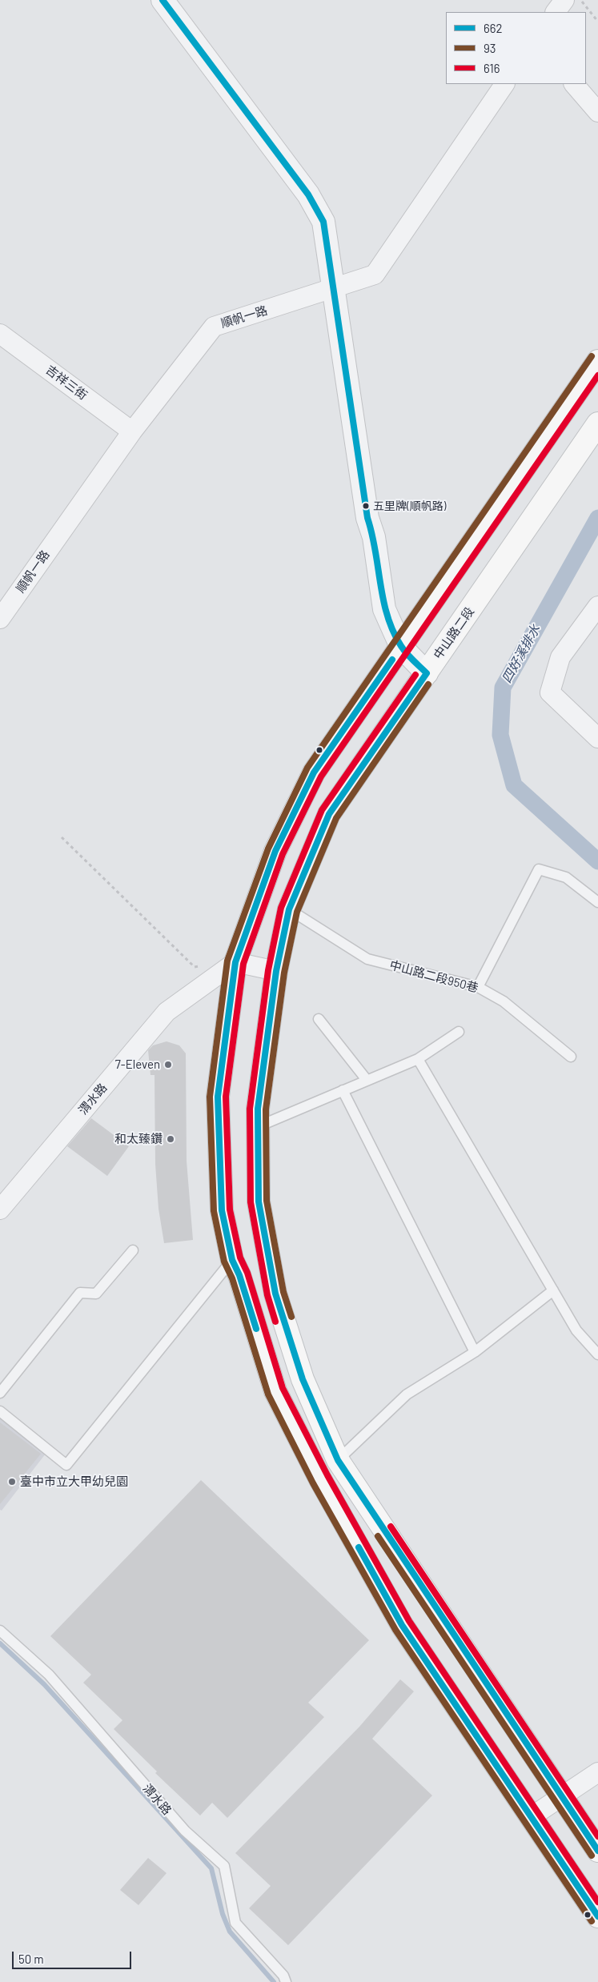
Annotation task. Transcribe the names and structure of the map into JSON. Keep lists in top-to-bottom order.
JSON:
{
  "streets": {
    "main road": ["中山路二段"],
    "street": ["順帆一路", "吉祥三街", "渭水路"],
    "lane": ["中山路二段950巷"]
  },
  "crossings": [
    ["順帆一路", "吉祥三街"],
    ["中山路二段", "中山路二段950巷"]
  ],
  "water": ["四好溪排水"],
  "places": [
    "五里牌(順帆路)",
    "7-Eleven",
    "和太臻鑽",
    "臺中市立大甲幼兒園"
  ],
  "lines": ["transit line 662", "transit line 93", "transit line 616"],
  "legend": ["662", "93", "616"],
  "scale_bar": "50 m"
}
